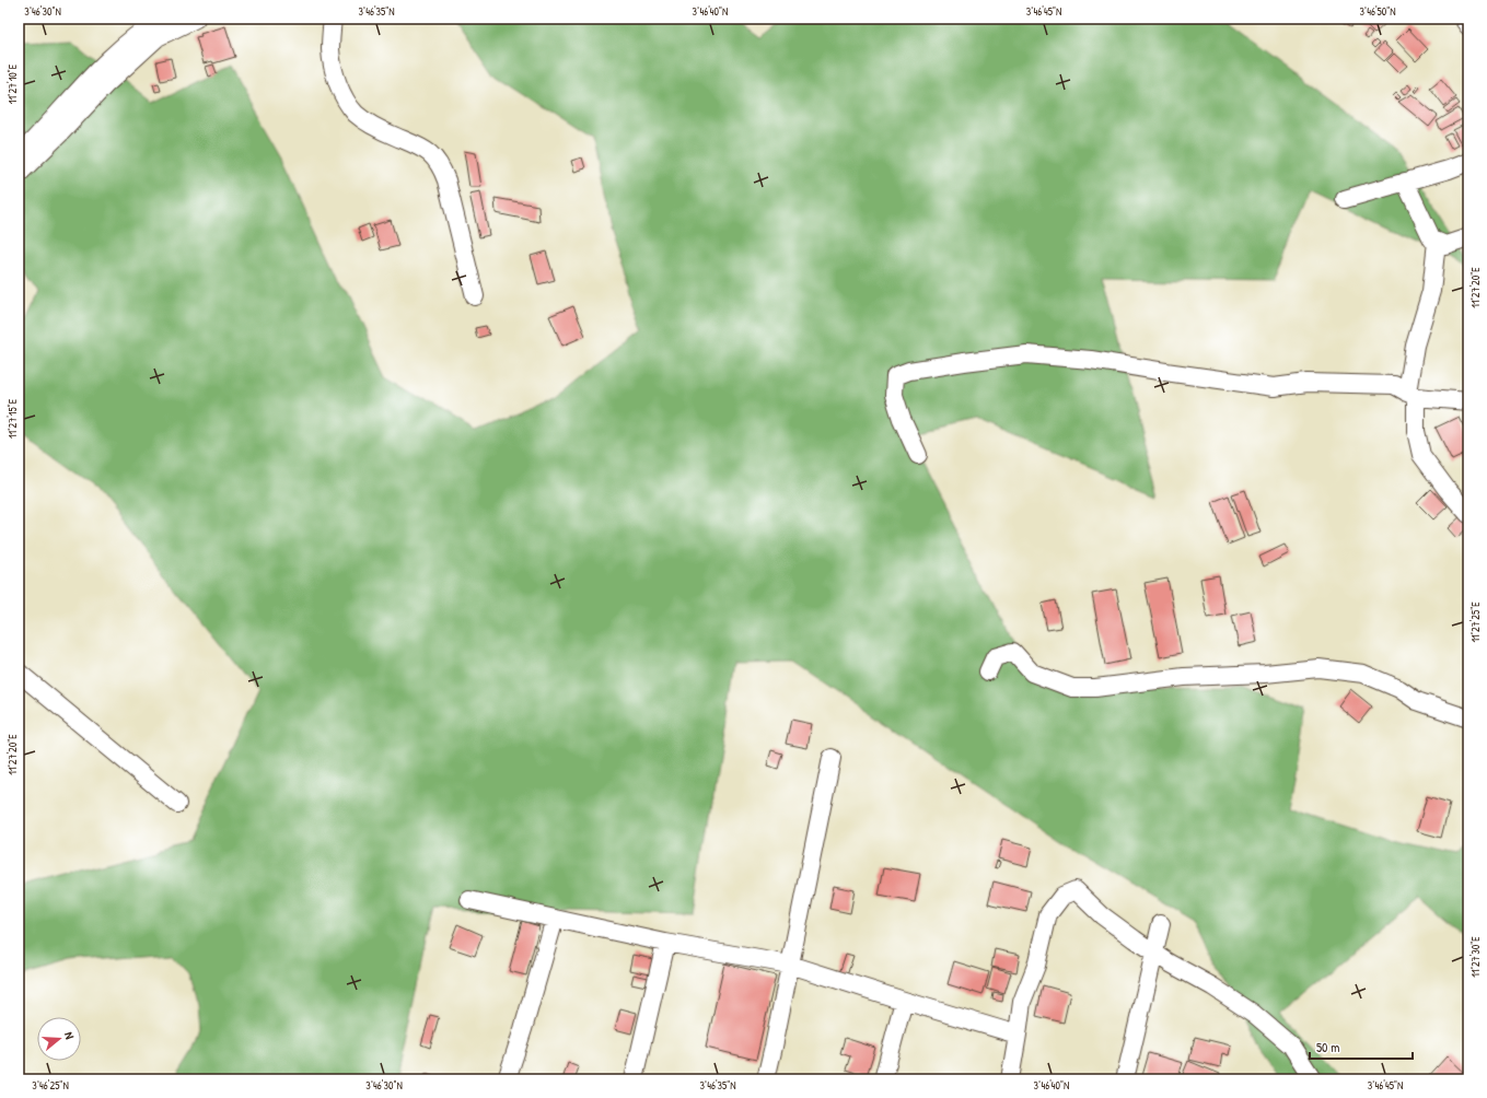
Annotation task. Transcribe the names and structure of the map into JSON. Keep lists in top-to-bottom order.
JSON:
{
  "scale_bar": "50 m",
  "north": "right",
  "coordinates": [
    "3°46'30\"N",
    "3°46'35\"N",
    "3°46'40\"N",
    "3°46'45\"N",
    "3°46'50\"N",
    "11°27'10\"E",
    "11°27'20\"E",
    "11°27'15\"E",
    "11°27'25\"E",
    "11°27'30\"E",
    "3°46'25\"N"
  ]
}
